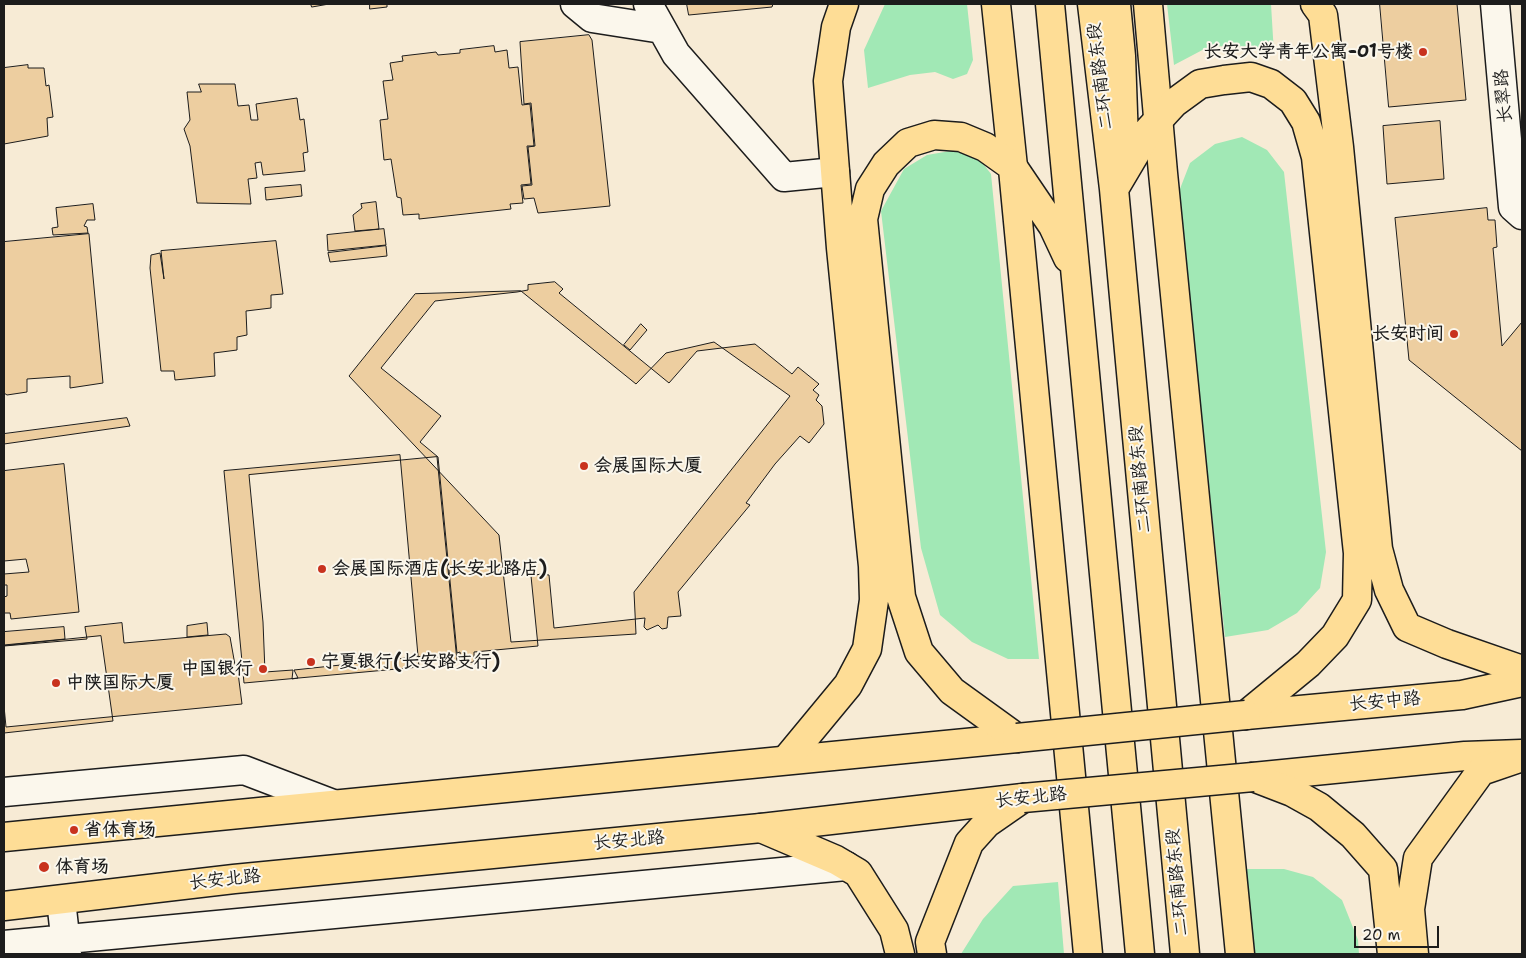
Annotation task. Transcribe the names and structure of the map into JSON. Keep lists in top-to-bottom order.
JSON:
{
  "streets": {
    "main road": ["二环南路东段", "长安中路", "长安北路"],
    "street": ["长翠路"]
  },
  "places": [
    "长安大学青年公寓-01号楼",
    "长安时间",
    "会展国际大厦",
    "会展国际酒店(长安北路店)",
    "宁夏银行(长安路支行)",
    "中国银行",
    "中陕国际大厦",
    "省体育场",
    "体育场"
  ],
  "scale_bar": "20 m"
}
